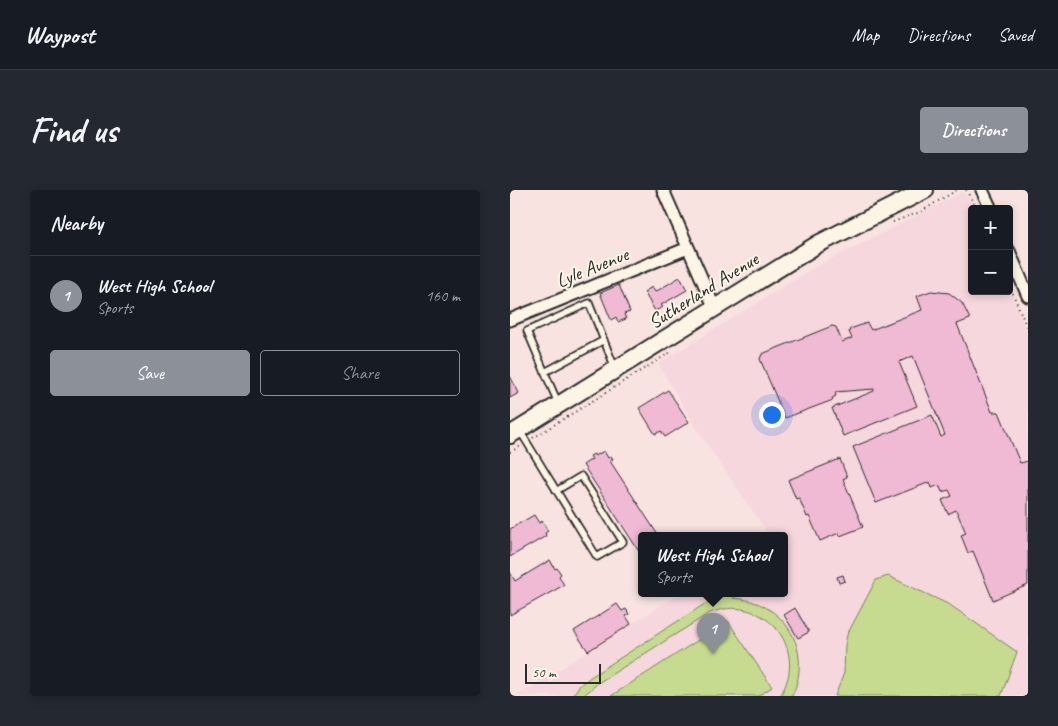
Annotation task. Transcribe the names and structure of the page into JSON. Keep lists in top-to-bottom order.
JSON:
{
  "streets": {
    "street": ["Lyle Avenue", "Sutherland Avenue"]
  },
  "scale_bar": "50 m",
  "page": {
    "header": "Waypost",
    "nav": ["Map", "Directions", "Saved"],
    "buttons": [
      "Directions",
      ["Save", "Share"]
    ],
    "title": "Find us",
    "heading": "Nearby",
    "map_buttons": ["+", "−"],
    "list": [
      {
        "mark": "1",
        "name": "West High School",
        "note": "Sports",
        "value": "160 m"
      }
    ],
    "popup": ["West High School", "Sports"],
    "pins": "1",
    "scale": "50 m"
  }
}
